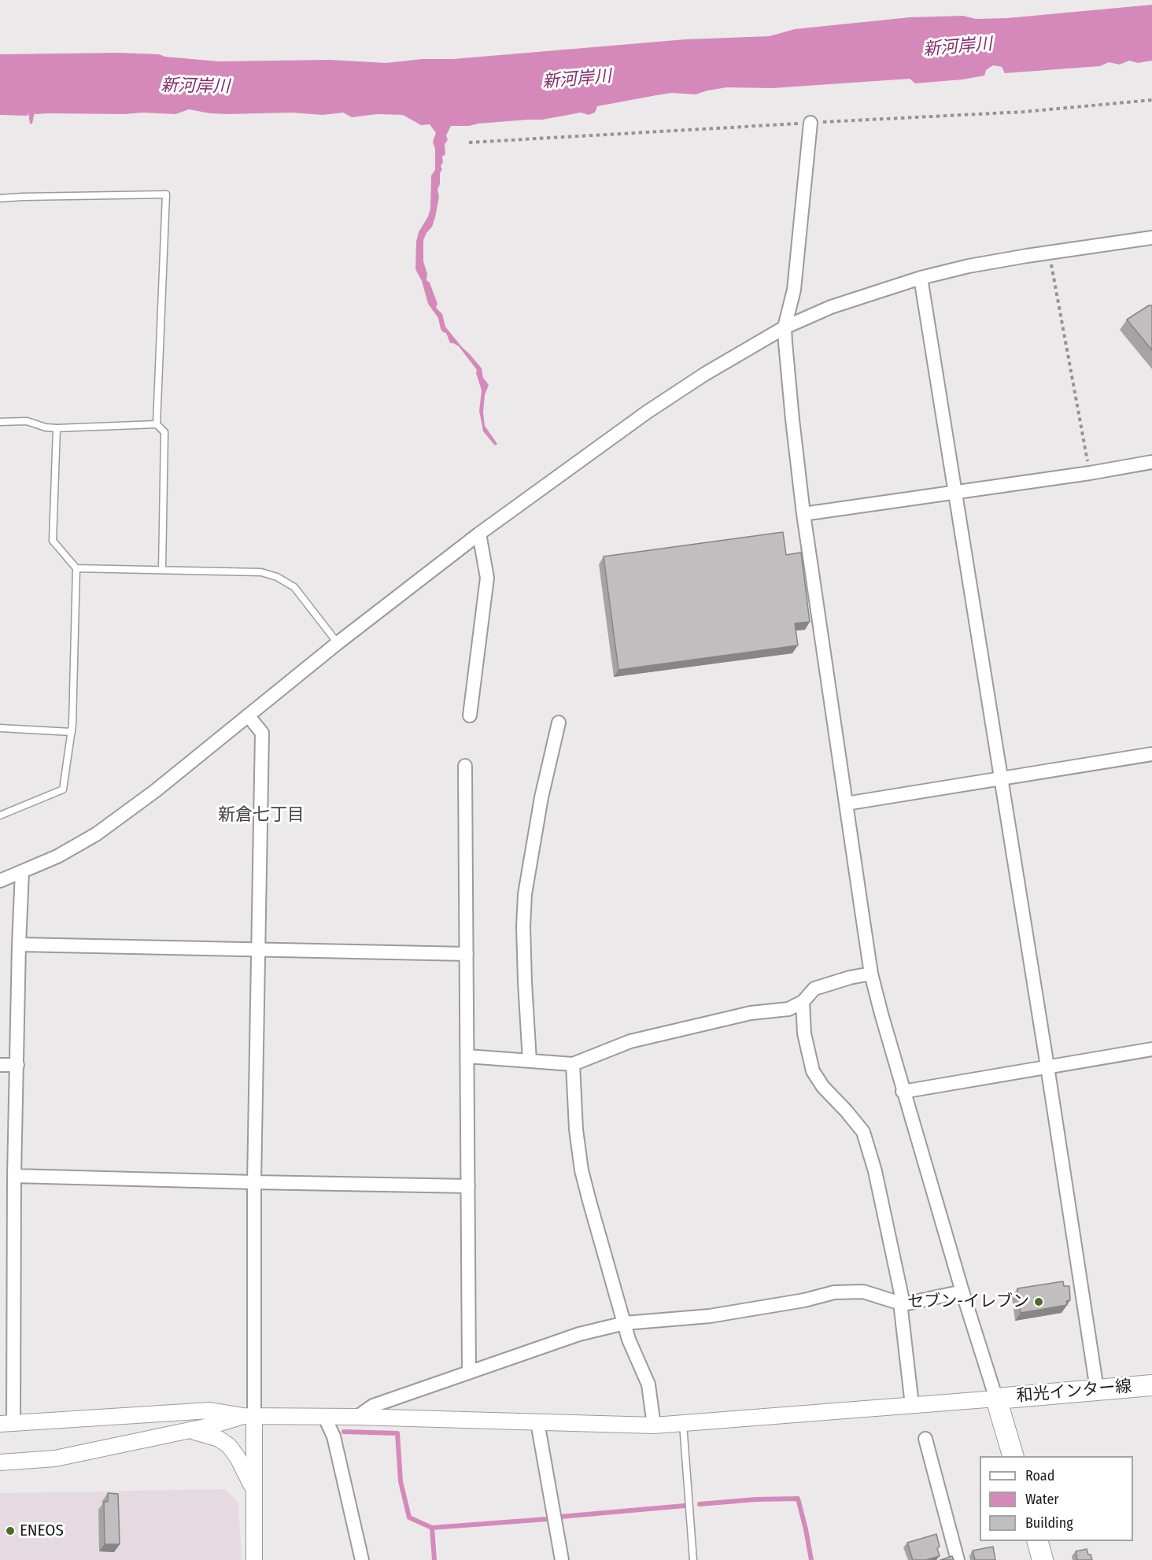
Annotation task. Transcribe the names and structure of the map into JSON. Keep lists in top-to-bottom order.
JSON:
{
  "streets": {
    "main road": ["和光インター線"]
  },
  "districts": ["新倉七丁目"],
  "water": ["新河岸川"],
  "places": ["セブン-イレブン", "ENEOS"],
  "legend": ["Road", "Water", "Building"]
}
